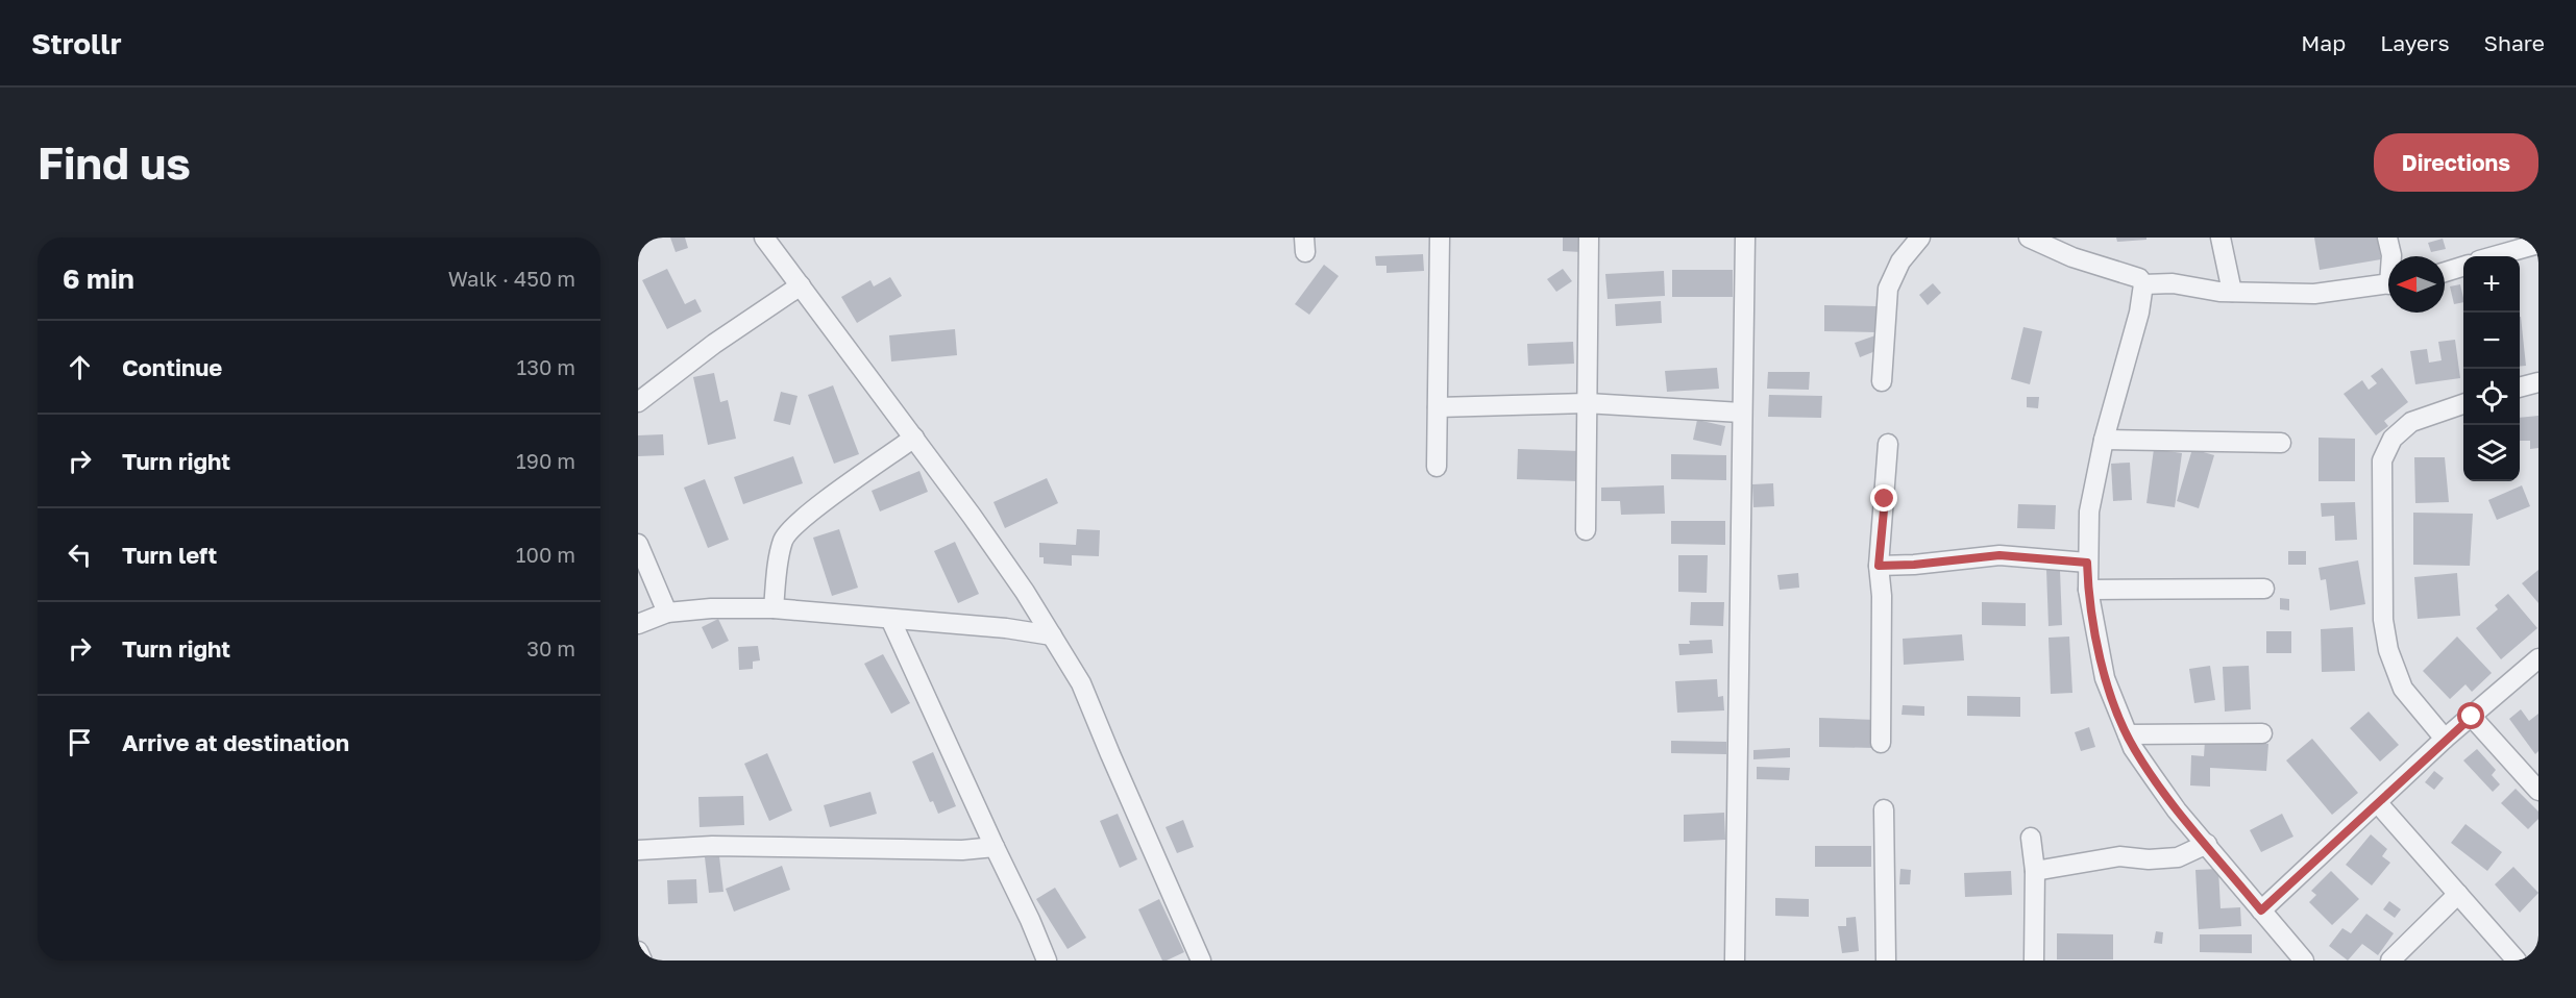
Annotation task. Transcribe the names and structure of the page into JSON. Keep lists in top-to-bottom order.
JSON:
{
  "north": "left",
  "page": {
    "header": "Strollr",
    "nav": ["Map", "Layers", "Share"],
    "buttons": "Directions",
    "title": "Find us",
    "heading": ["6 min", "Walk · 450 m"],
    "map_buttons": ["+", "−"],
    "list": [
      ["Continue", "130 m"],
      ["Turn right", "190 m"],
      ["Turn left", "100 m"],
      ["Turn right", "30 m"],
      "Arrive at destination"
    ]
  }
}
